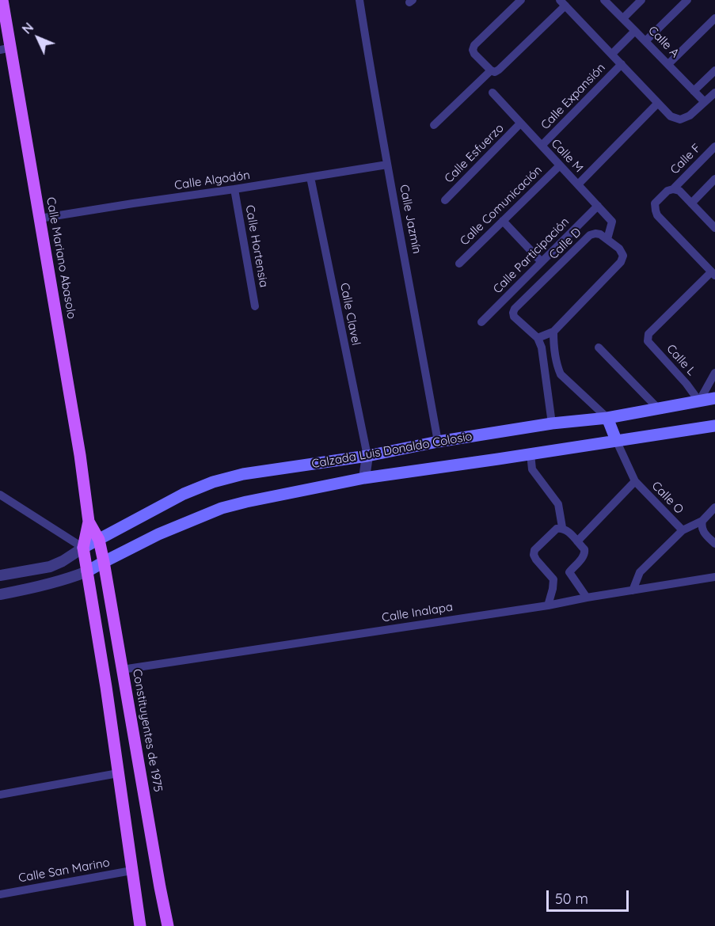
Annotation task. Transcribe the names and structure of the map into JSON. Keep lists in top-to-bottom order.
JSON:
{
  "streets": {
    "main road": ["Calle Mariano Abasolo", "Calzada Luis Donaldo Colosio", "Constituyentes de 1975"],
    "street": [
      "Calle A",
      "Calle Expansión",
      "Calle Esfuerzo",
      "Calle M",
      "Calle F",
      "Calle Algodón",
      "Calle Comunicación",
      "Calle Jazmín",
      "Calle D",
      "Calle Hortensia",
      "Calle Participación",
      "Calle Clavel",
      "Calle L",
      "Calle O",
      "Calle Inalapa",
      "Calle San Marino"
    ]
  },
  "crossings": [
    ["Calle Expansión", "Calle M"],
    ["Calle Esfuerzo", "Calle M"],
    ["Calle M", "Calle Comunicación"],
    ["Calle M", "Calle D"],
    ["Calle M", "Calle Participación"],
    ["Calle F", "Calle L"],
    ["Calle Algodón", "Calle Jazmín"],
    ["Calle Algodón", "Calle Hortensia"],
    ["Calle Algodón", "Calle Mariano Abasolo"],
    ["Calle Algodón", "Calle Clavel"],
    ["Calle Jazmín", "Calzada Luis Donaldo Colosio"],
    ["Calle Mariano Abasolo", "Constituyentes de 1975"],
    ["Calle Clavel", "Calzada Luis Donaldo Colosio"],
    ["Calle L", "Calzada Luis Donaldo Colosio"],
    ["Calzada Luis Donaldo Colosio", "Calle O"],
    ["Calzada Luis Donaldo Colosio", "Constituyentes de 1975"],
    ["Calle Inalapa", "Constituyentes de 1975"]
  ],
  "scale_bar": "50 m",
  "north": "top left"
}
